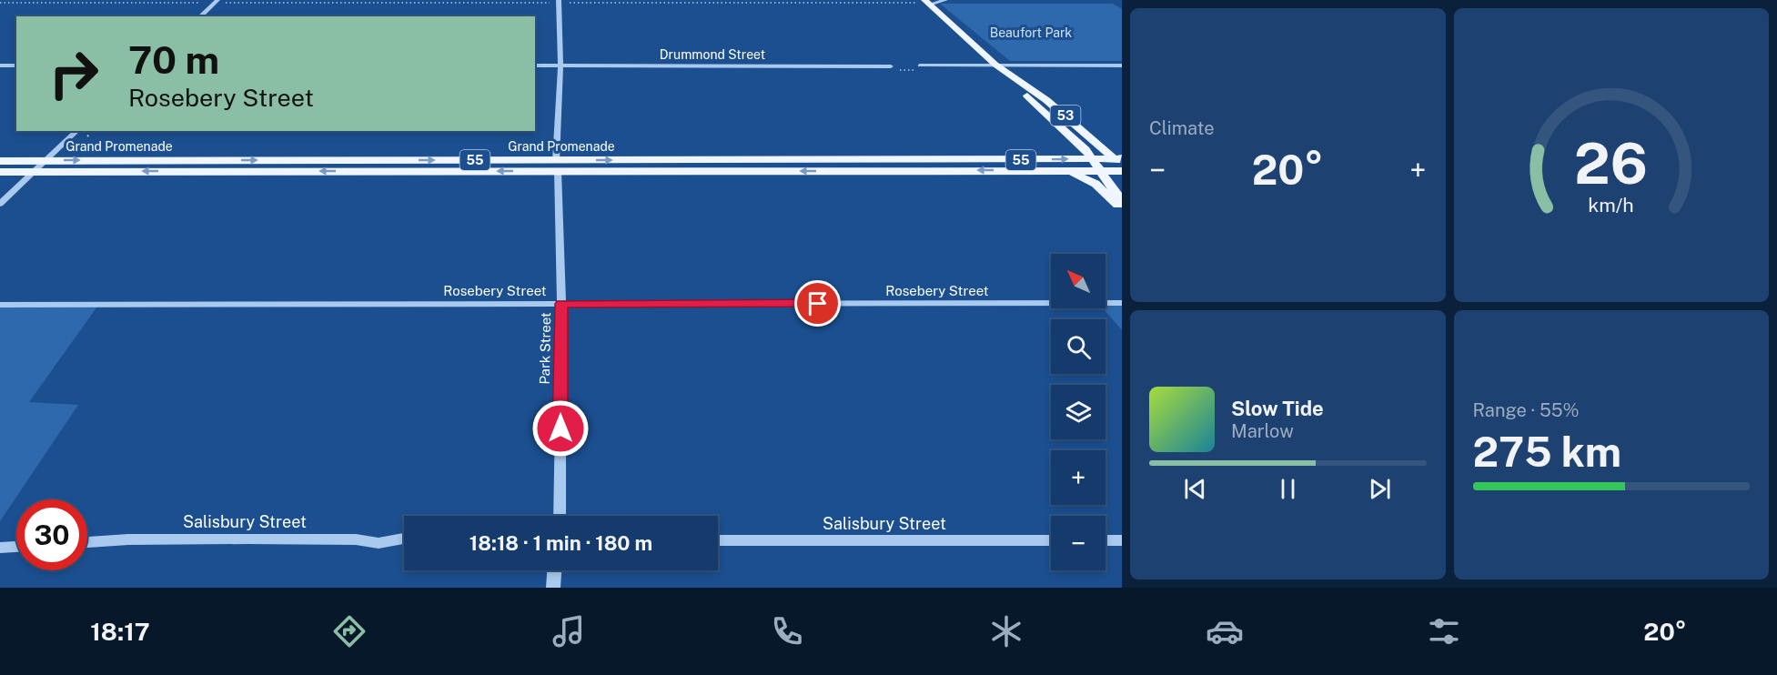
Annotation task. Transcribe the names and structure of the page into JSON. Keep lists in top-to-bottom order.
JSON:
{
  "streets": {
    "main road": ["53", "Grand Promenade", "55"],
    "street": [
      "Drummond Street",
      "Rosebery Street",
      "Park Street",
      "Salisbury Street"
    ]
  },
  "crossings": [
    ["Drummond Street", "Park Street"],
    ["53", "Grand Promenade"],
    ["Grand Promenade", "Park Street"],
    ["Rosebery Street", "Park Street"]
  ],
  "parks": ["Beaufort Park"],
  "north": "top left",
  "page": {
    "tile": [
      "Climate",
      ["Range · 55%", "275 km"]
    ],
    "turn": ["70 m", "Rosebery Street"],
    "heat": ["−", "20°", "+"],
    "map_buttons": ["+", "−"],
    "song": ["Slow Tide", "Marlow"],
    "limit": "30",
    "trip": "18:18 · 1 min · 180 m",
    "tabs": ["18:17", "20°"],
    "gauge": ["26", "km/h"]
  }
}
